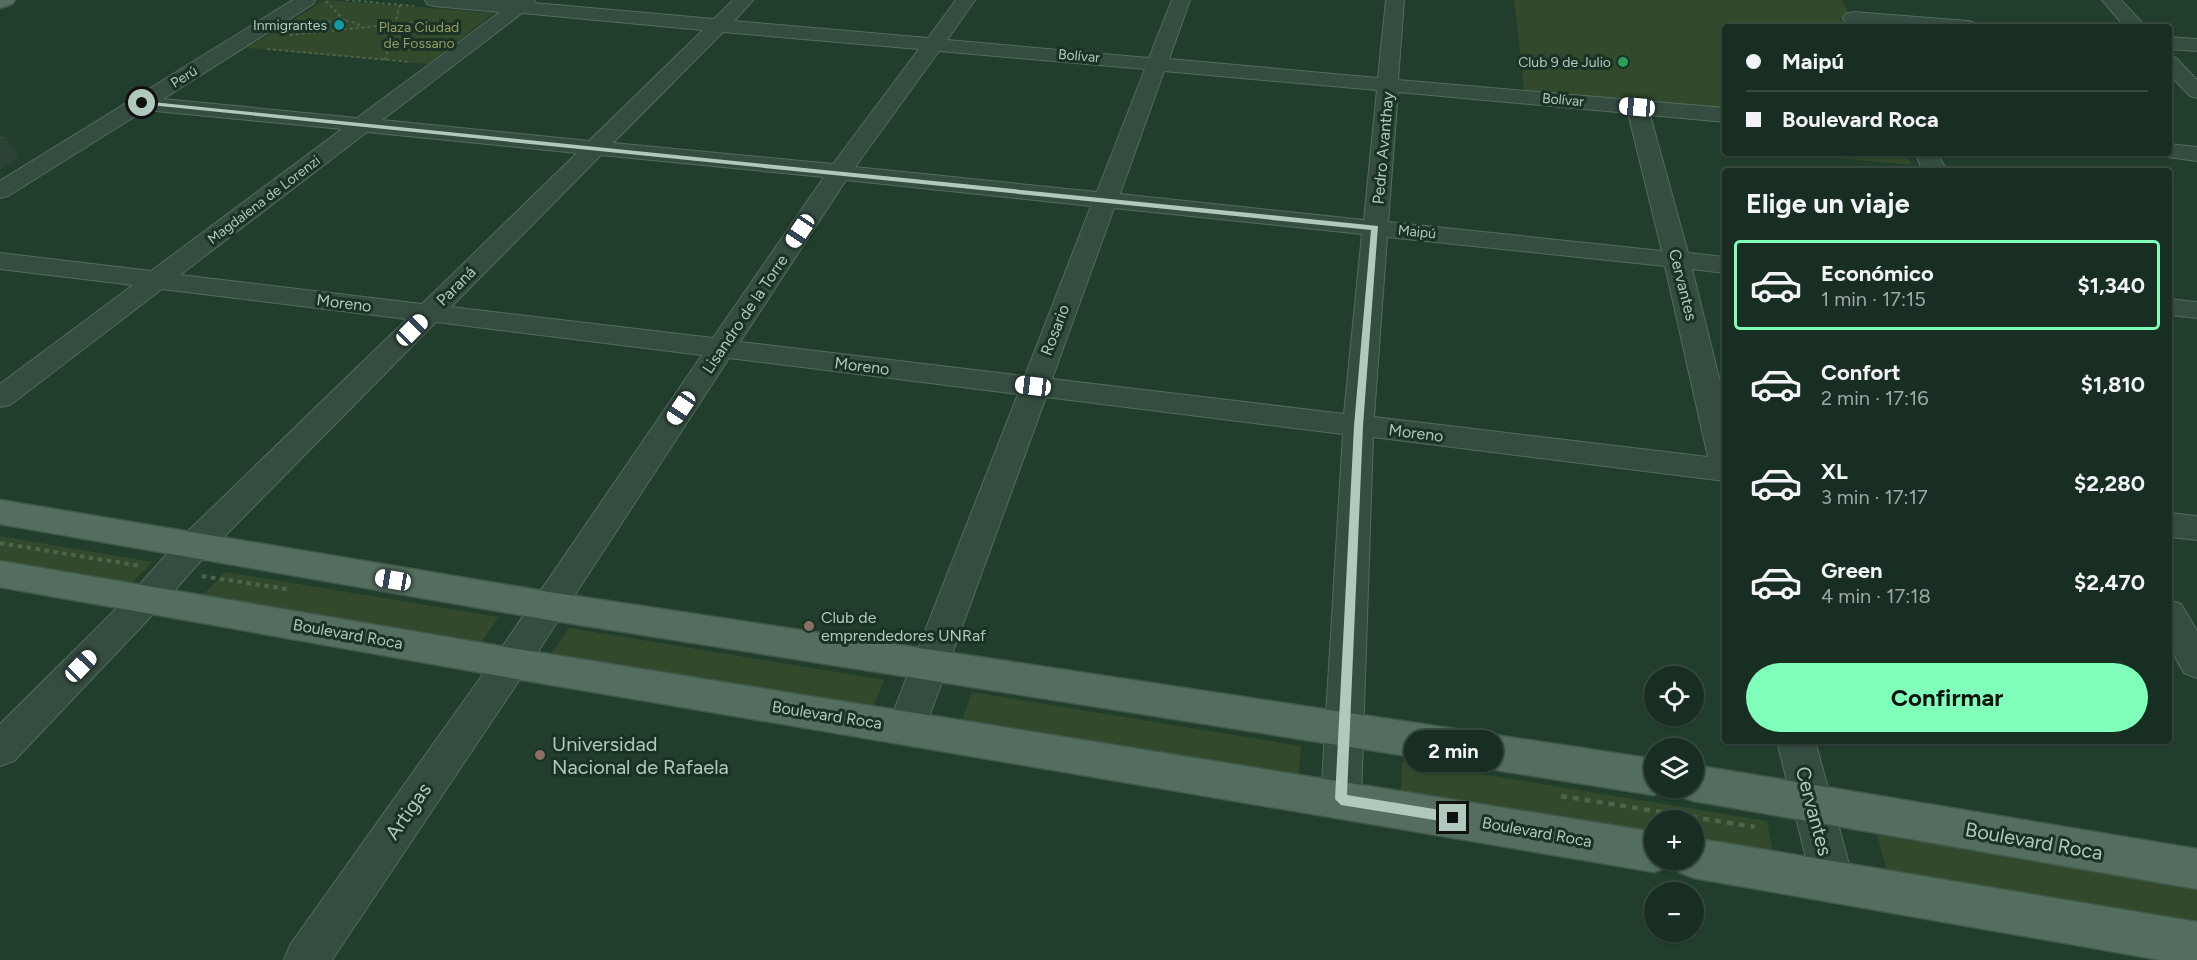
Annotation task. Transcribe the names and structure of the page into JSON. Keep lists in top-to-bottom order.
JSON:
{
  "streets": {
    "main road": ["Boulevard Roca"],
    "street": [
      "Bolívar",
      "Perú",
      "Pedro Avanthay",
      "Magdalena de Lorenzi",
      "Maipú",
      "Cervantes",
      "Paraná",
      "Moreno",
      "Lisandro de la Torre",
      "Rosario",
      "Artigas"
    ]
  },
  "crossings": [
    ["Bolívar", "Pedro Avanthay"],
    ["Bolívar", "Magdalena de Lorenzi"],
    ["Bolívar", "Cervantes"],
    ["Bolívar", "Paraná"],
    ["Bolívar", "Lisandro de la Torre"],
    ["Bolívar", "Rosario"],
    ["Perú", "Maipú"],
    ["Pedro Avanthay", "Maipú"],
    ["Pedro Avanthay", "Moreno"],
    ["Pedro Avanthay", "Boulevard Roca"],
    ["Magdalena de Lorenzi", "Maipú"],
    ["Magdalena de Lorenzi", "Moreno"],
    ["Maipú", "Cervantes"],
    ["Maipú", "Paraná"],
    ["Maipú", "Lisandro de la Torre"],
    ["Maipú", "Rosario"],
    ["Cervantes", "Boulevard Roca"],
    ["Paraná", "Moreno"],
    ["Paraná", "Boulevard Roca"],
    ["Moreno", "Lisandro de la Torre"],
    ["Moreno", "Rosario"],
    ["Lisandro de la Torre", "Boulevard Roca"],
    ["Lisandro de la Torre", "Artigas"],
    ["Rosario", "Boulevard Roca"],
    ["Boulevard Roca", "Artigas"]
  ],
  "parks": ["Plaza Ciudad de Fossano"],
  "places": [
    "Inmigrantes",
    "Club 9 de Julio",
    "Club de emprendedores UNRaf",
    "Universidad Nacional de Rafaela"
  ],
  "page": {
    "banner": ["Maipú", "Boulevard Roca"],
    "heading": "Elige un viaje",
    "list": [
      {
        "name": "Económico",
        "note": "1 min · 17:15",
        "value": "$1,340"
      },
      {
        "name": "Confort",
        "note": "2 min · 17:16",
        "value": "$1,810"
      },
      {
        "name": "XL",
        "note": "3 min · 17:17",
        "value": "$2,280"
      },
      {
        "name": "Green",
        "note": "4 min · 17:18",
        "value": "$2,470"
      }
    ],
    "buttons": "Confirmar",
    "map_buttons": ["+", "−"],
    "bubble": "2 min"
  }
}
